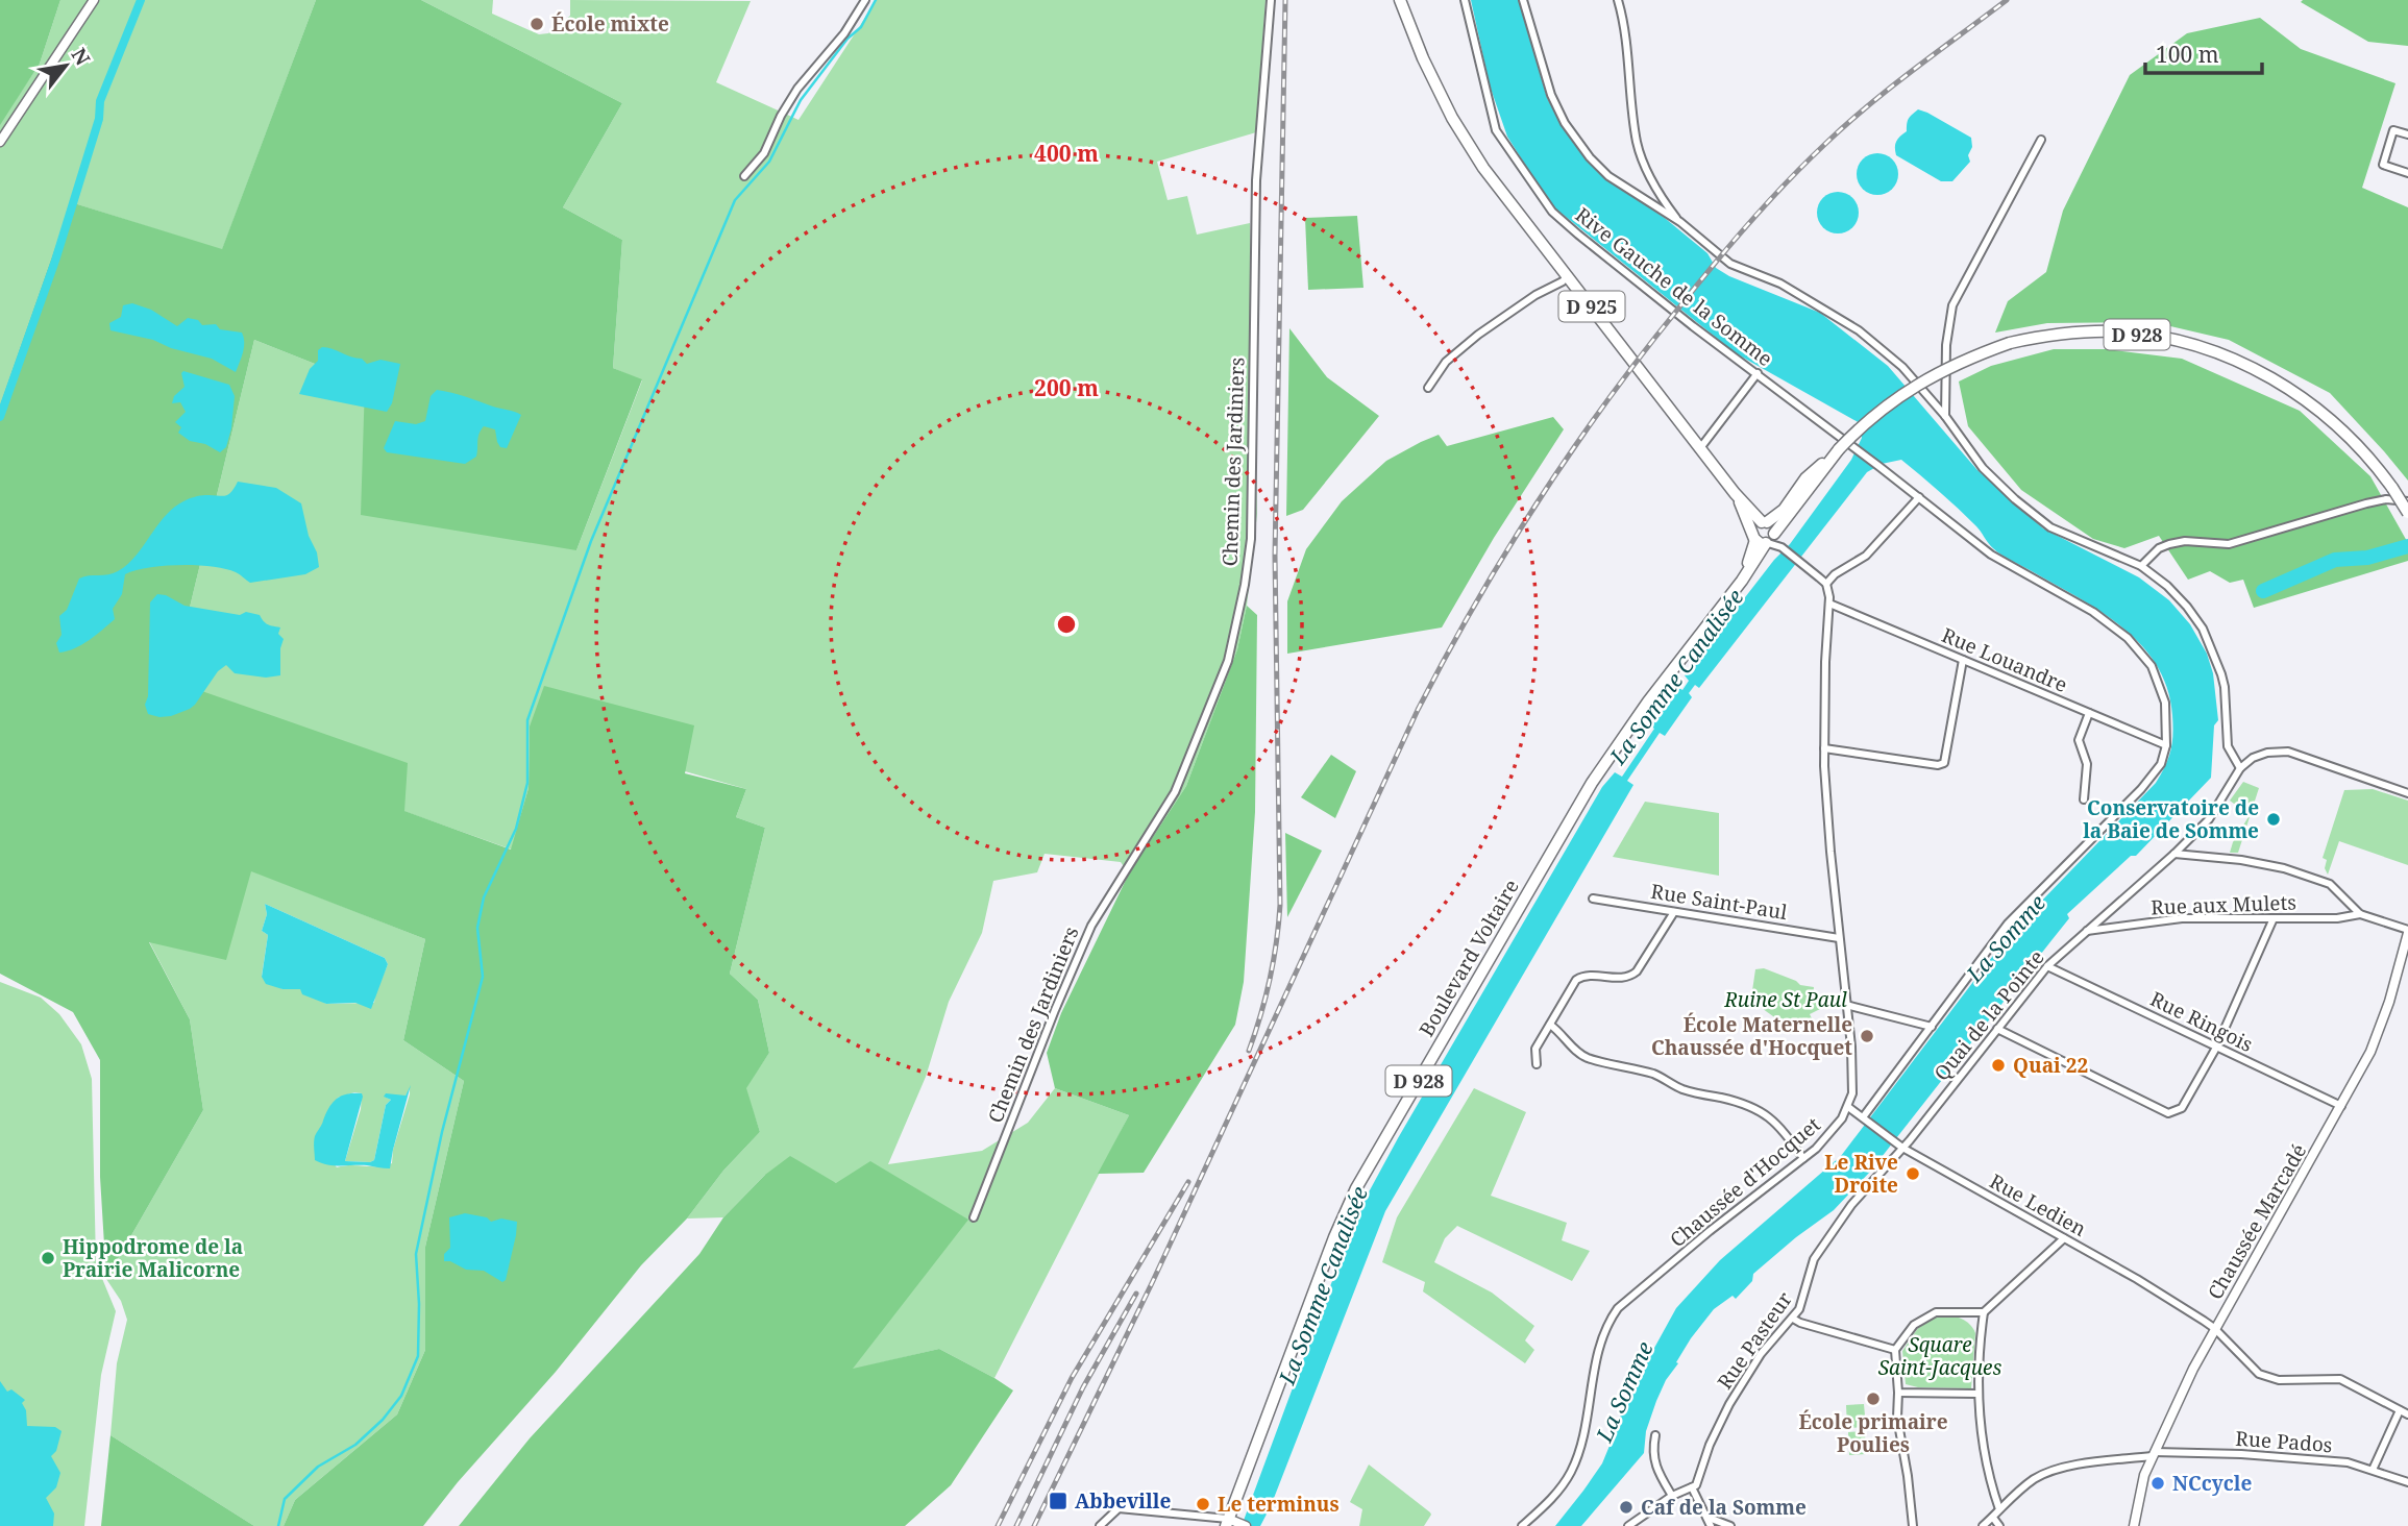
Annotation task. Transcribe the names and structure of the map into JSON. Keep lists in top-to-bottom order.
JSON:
{
  "streets": {
    "main road": ["D 925", "D 928", "Boulevard Voltaire"],
    "street": [
      "Rive Gauche de la Somme",
      "Chemin des Jardiniers",
      "Rue Louandre",
      "Rue Saint-Paul",
      "Rue aux Mulets",
      "Quai de la Pointe",
      "Rue Ringois",
      "Chaussée d'Hocquet",
      "Rue Ledien",
      "Chaussée Marcadé",
      "Rue Pasteur",
      "Rue Pados"
    ]
  },
  "crossings": [
    ["Rive Gauche de la Somme", "Rue Louandre"],
    ["D 925", "D 928"],
    ["D 925", "Boulevard Voltaire"],
    ["D 928", "Boulevard Voltaire"],
    ["Rue aux Mulets", "Quai de la Pointe"],
    ["Quai de la Pointe", "Rue Ringois"],
    ["Quai de la Pointe", "Rue Ledien"],
    ["Quai de la Pointe", "Rue Pasteur"],
    ["Rue Ringois", "Chaussée Marcadé"],
    ["Chaussée d'Hocquet", "Rue Ledien"],
    ["Rue Ledien", "Chaussée Marcadé"],
    ["Rue Ledien", "Rue Pasteur"],
    ["Chaussée Marcadé", "Rue Pados"]
  ],
  "water": ["La Somme Canalisée", "La Somme"],
  "parks": ["Ruine St Paul", "Square Saint-Jacques"],
  "places": {
    "other": [
      "École mixte",
      "Conservatoire de la Baie de Somme",
      "École Maternelle Chaussée d'Hocquet",
      "Quai 22",
      "Le Rive Droite",
      "Hippodrome de la Prairie Malicorne",
      "École primaire Poulies",
      "NCcycle",
      "Le terminus",
      "Caf de la Somme"
    ],
    "transit": ["Abbeville"]
  },
  "scale_bar": "100 m",
  "north": "top right",
  "rings": ["400 m", "200 m"]
}
